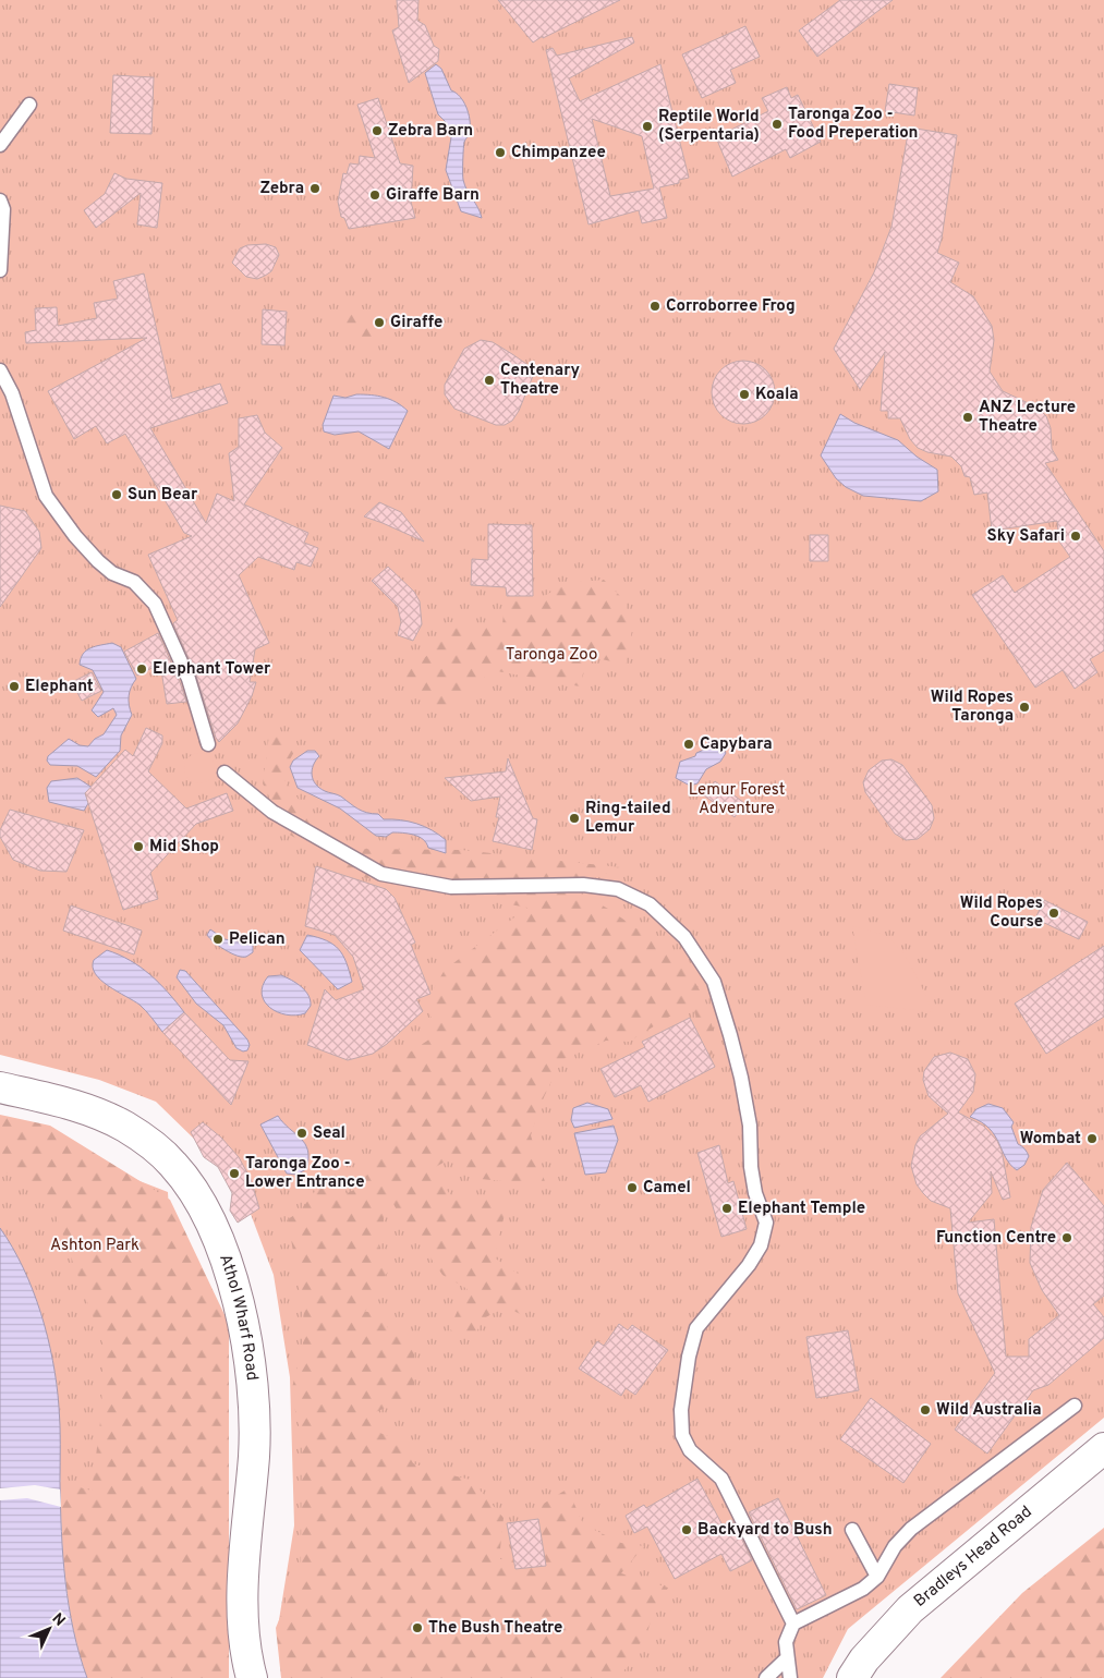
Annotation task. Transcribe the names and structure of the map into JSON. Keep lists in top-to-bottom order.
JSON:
{
  "streets": {
    "main road": ["Athol Wharf Road", "Bradleys Head Road"]
  },
  "parks": ["Taronga Zoo", "Lemur Forest Adventure", "Ashton Park"],
  "places": [
    "Taronga Zoo - Food Preperation",
    "Reptile World (Serpentaria)",
    "Zebra Barn",
    "Chimpanzee",
    "Zebra",
    "Giraffe Barn",
    "Corroborree Frog",
    "Giraffe",
    "Centenary Theatre",
    "Koala",
    "ANZ Lecture Theatre",
    "Sun Bear",
    "Sky Safari",
    "Elephant Tower",
    "Elephant",
    "Wild Ropes Taronga",
    "Capybara",
    "Ring-tailed Lemur",
    "Mid Shop",
    "Wild Ropes Course",
    "Pelican",
    "Seal",
    "Wombat",
    "Taronga Zoo - Lower Entrance",
    "Camel",
    "Elephant Temple",
    "Function Centre",
    "Wild Australia",
    "Backyard to Bush",
    "The Bush Theatre"
  ],
  "north": "top right"
}
